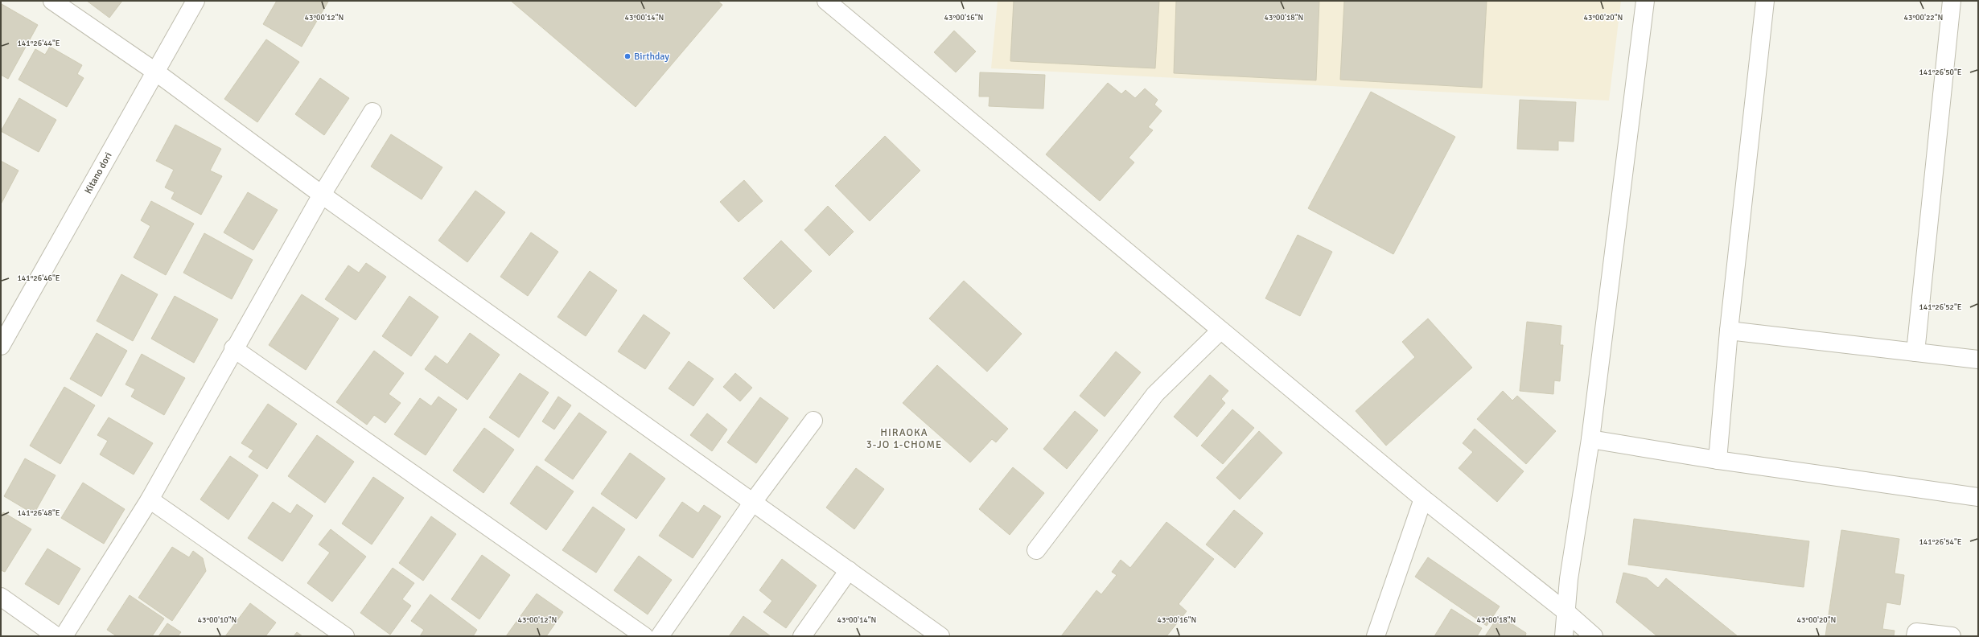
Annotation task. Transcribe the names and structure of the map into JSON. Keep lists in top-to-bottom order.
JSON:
{
  "streets": {
    "street": ["Kitano dori"]
  },
  "districts": ["HIRAOKA 3-JO 1-CHOME"],
  "places": ["Birthday"],
  "coordinates": [
    "43°00'12\"N",
    "43°00'14\"N",
    "43°00'16\"N",
    "43°00'18\"N",
    "43°00'20\"N",
    "43°00'22\"N",
    "141°26'44\"E",
    "141°26'50\"E",
    "141°26'46\"E",
    "141°26'52\"E",
    "141°26'48\"E",
    "141°26'54\"E",
    "43°00'10\"N"
  ]
}
